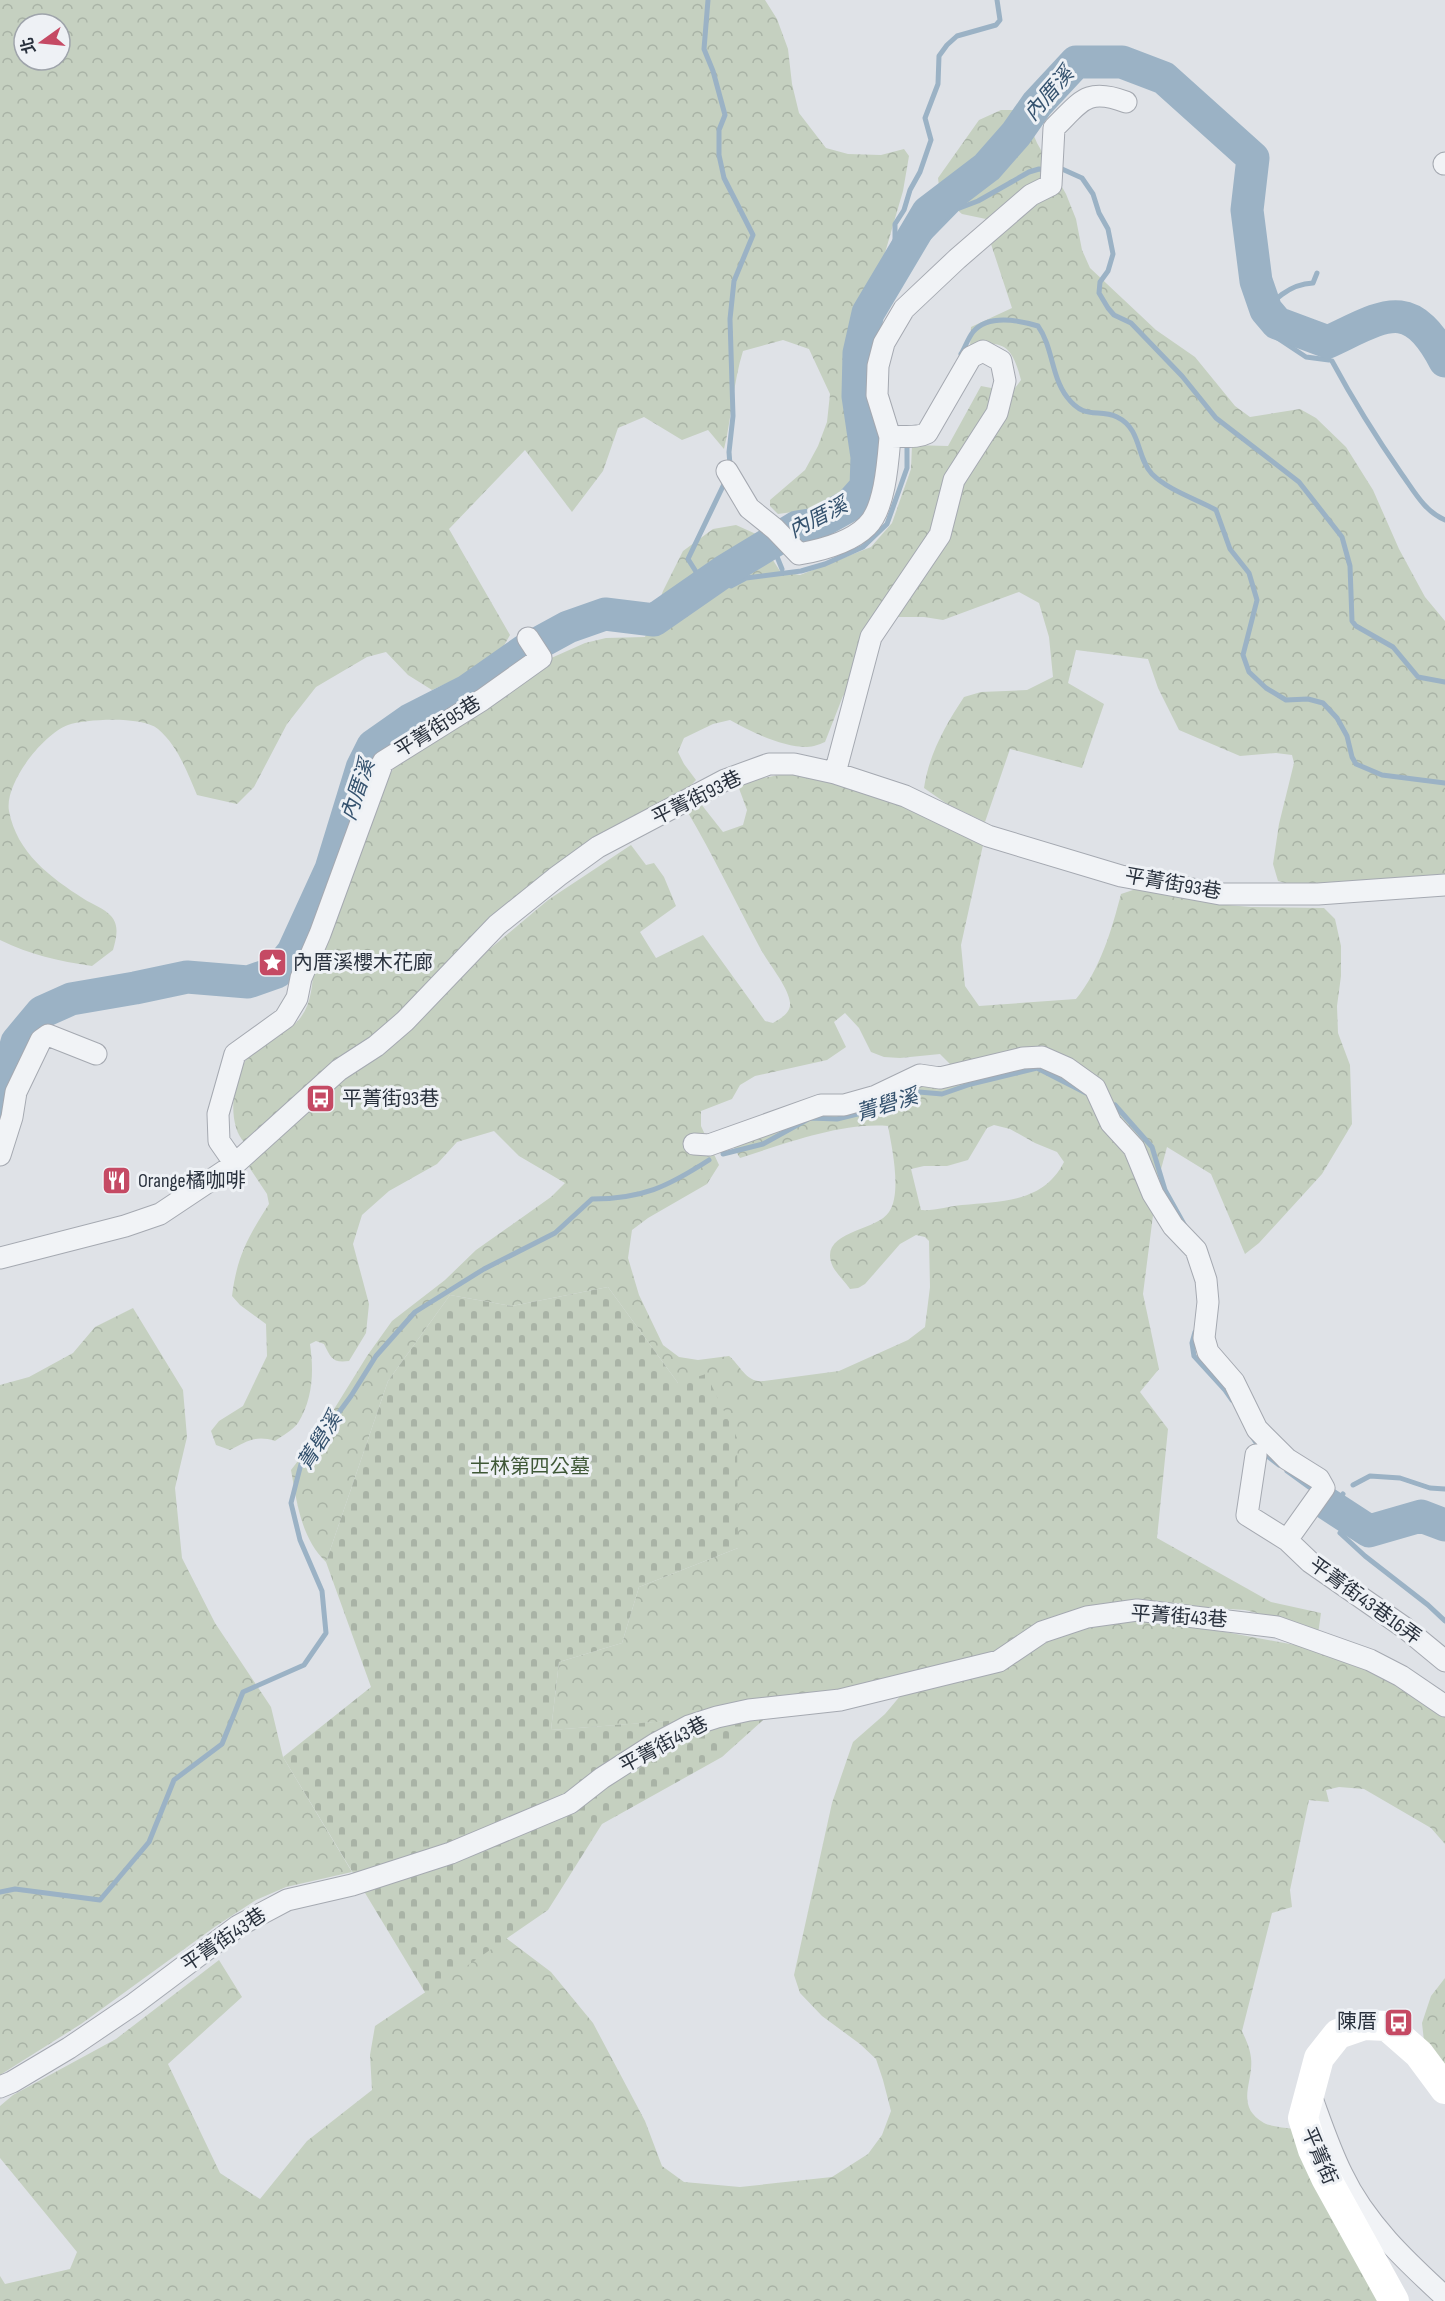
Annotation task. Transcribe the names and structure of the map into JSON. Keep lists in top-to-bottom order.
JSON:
{
  "streets": {
    "street": [
      "平菁街95巷",
      "平菁街93巷",
      "平菁街43巷16弄",
      "平菁街43巷",
      "平菁街"
    ]
  },
  "crossings": [
    ["平菁街95巷", "平菁街93巷"]
  ],
  "water": ["內厝溪", "菁礐溪"],
  "parks": ["士林第四公墓"],
  "places": {
    "place": ["內厝溪櫻木花廊"],
    "bus stop": ["平菁街93巷", "陳厝"],
    "restaurant": ["Orange橘咖啡"]
  },
  "north": "left"
}
